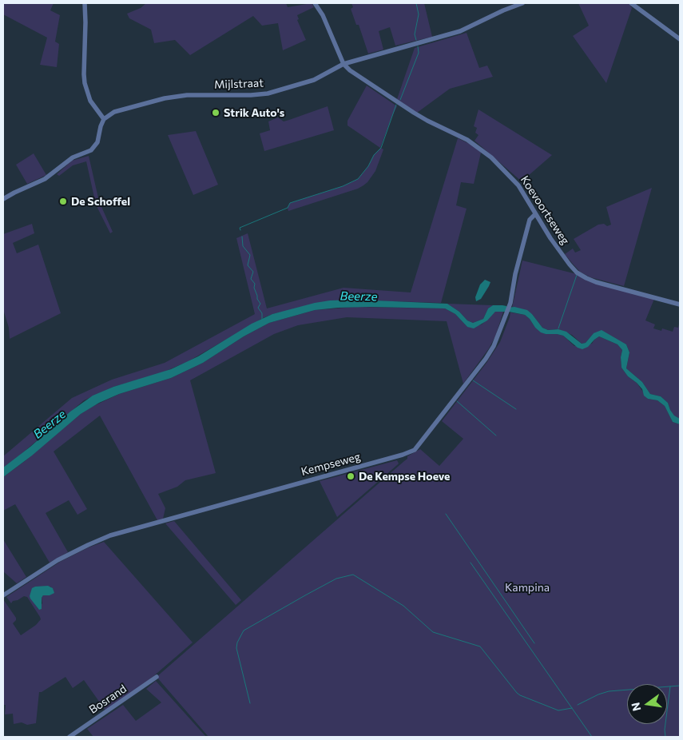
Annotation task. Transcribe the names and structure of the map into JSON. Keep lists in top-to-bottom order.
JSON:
{
  "streets": {
    "street": [
      "Mijlstraat",
      "Koevoortseweg",
      "Kempseweg",
      "Bosrand"
    ]
  },
  "crossings": [
    ["Mijlstraat", "Koevoortseweg"],
    ["Koevoortseweg", "Kempseweg"]
  ],
  "water": ["Beerze"],
  "parks": ["Kampina"],
  "places": ["Strik Auto's", "De Schoffel", "De Kempse Hoeve"],
  "north": "left"
}
